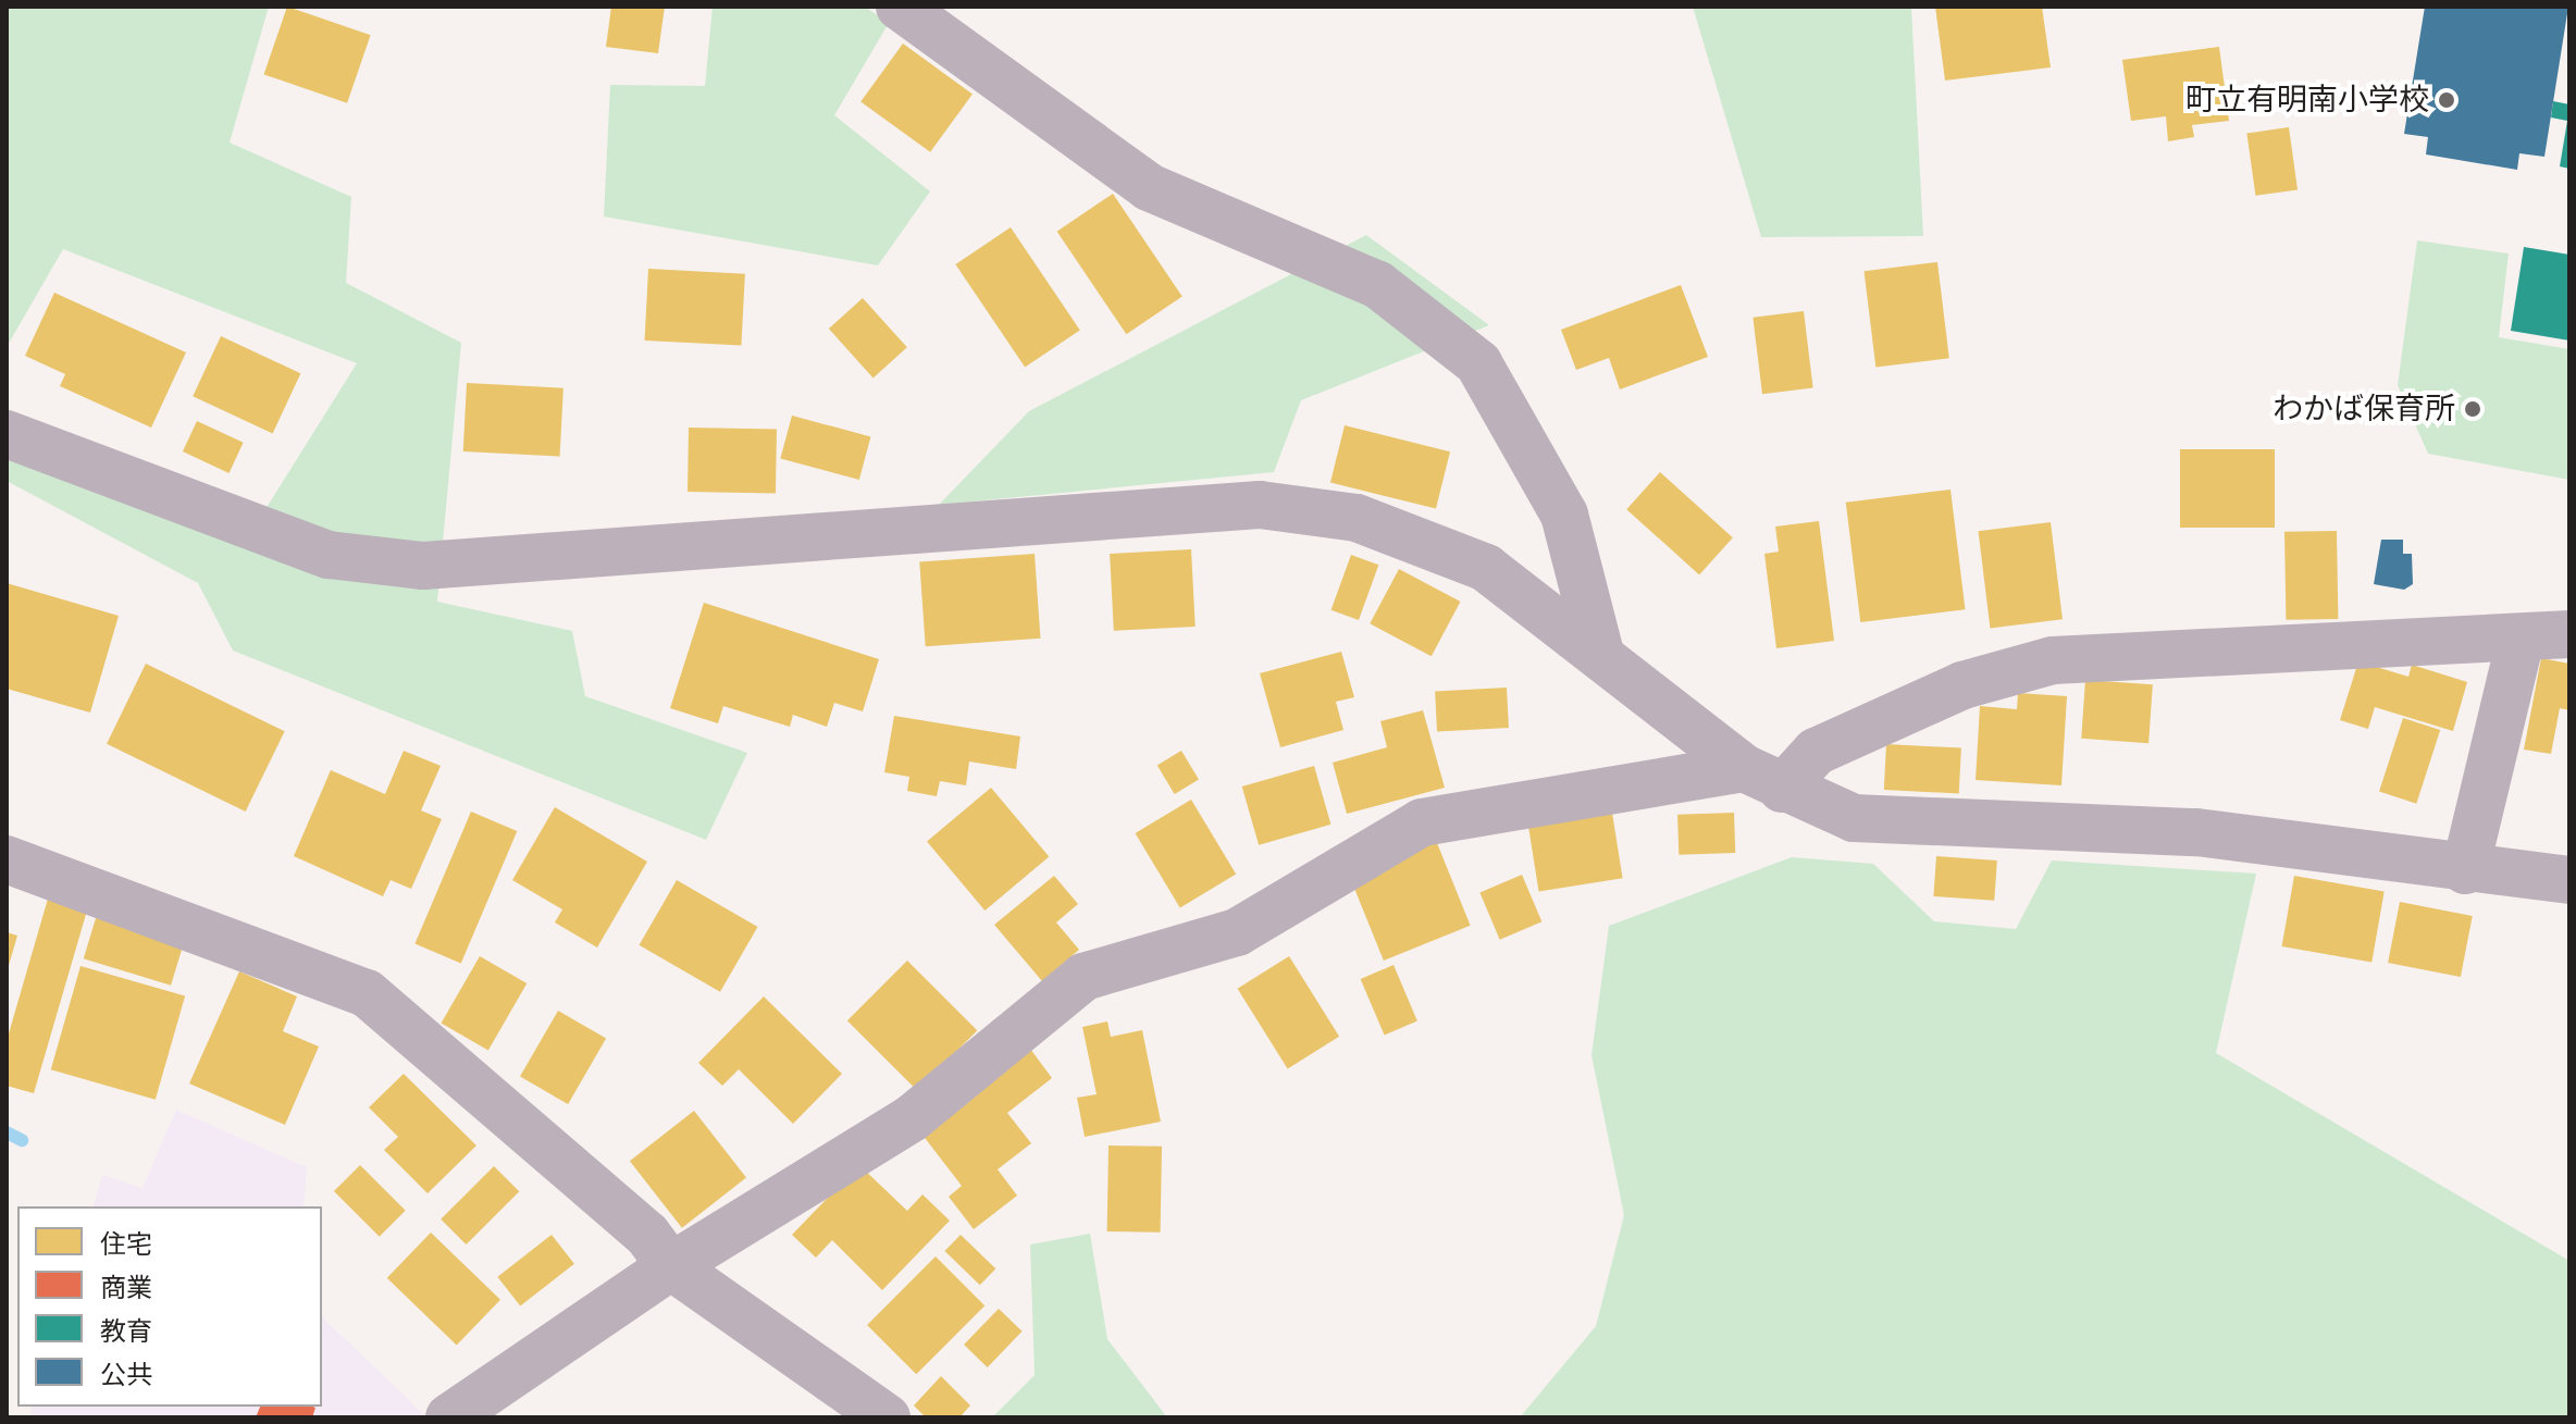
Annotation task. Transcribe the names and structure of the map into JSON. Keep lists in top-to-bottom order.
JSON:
{
  "places": ["町立有明南小学校", "わかば保育所"],
  "legend": [
    "住宅",
    "商業",
    "教育",
    "公共"
  ]
}
